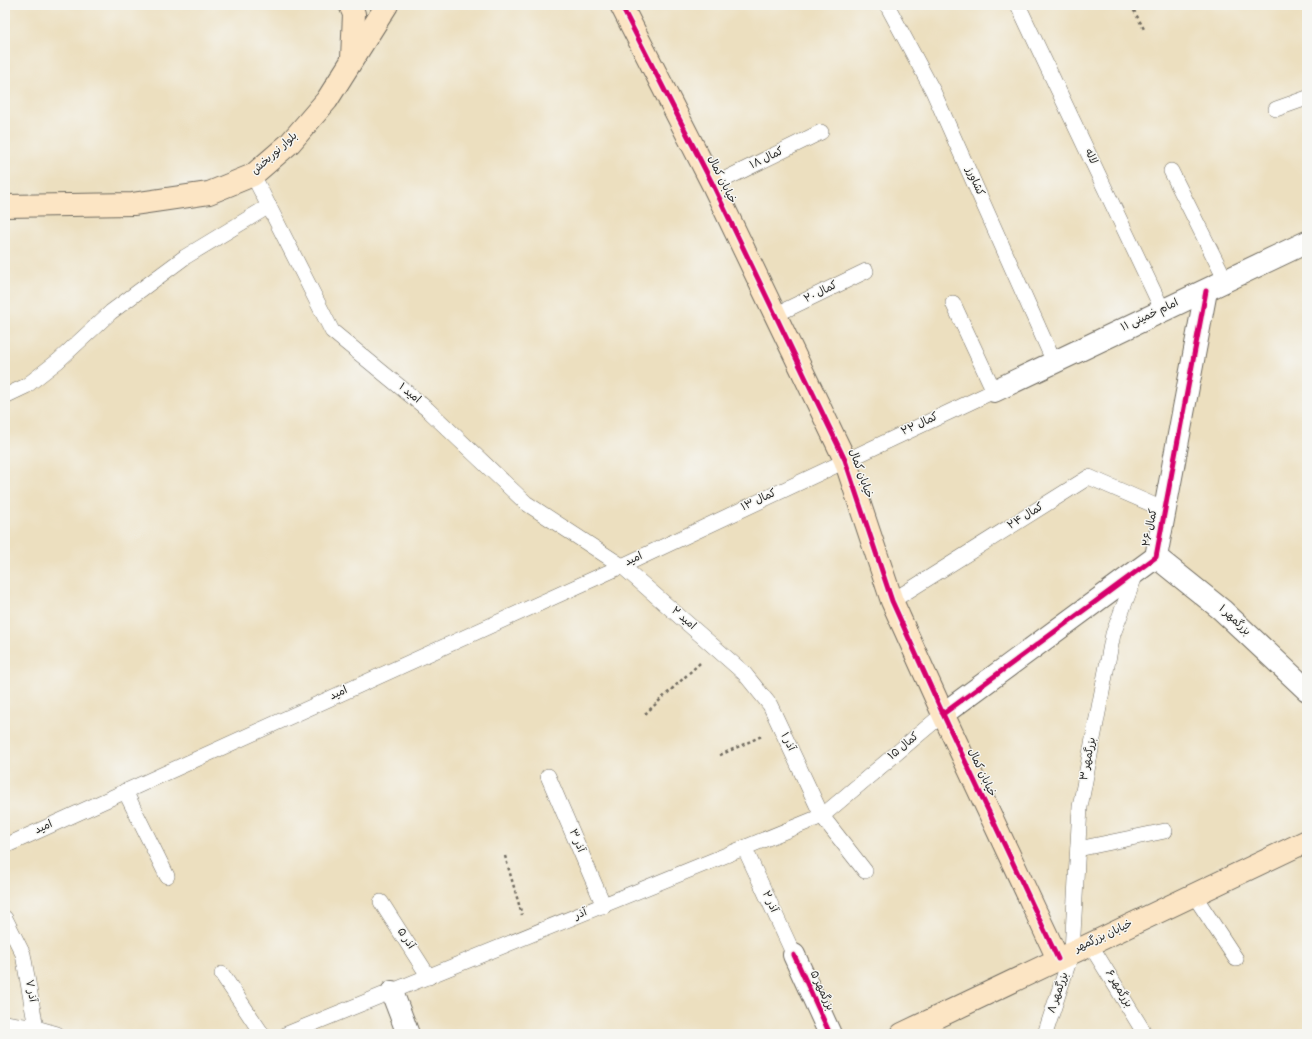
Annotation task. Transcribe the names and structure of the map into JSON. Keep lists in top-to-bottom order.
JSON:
{
  "streets": {
    "street": [
      "بلوار نوربخش",
      "خیابان کمال",
      "امام خمینی ۱۱",
      "کمال ۲۶",
      "بزرگمهر ۱",
      "خیابان بزرگمهر",
      "بزرگمهر ۵"
    ],
    "lane": [
      "لاله",
      "کمال ۱۸",
      "کشاورز",
      "کمال ۲۰",
      "امید ۱",
      "کمال ۲۲",
      "کمال ۱۳",
      "کمال ۲۴",
      "امید",
      "امید ۲",
      "آذر ۱",
      "کمال ۱۵",
      "بزرگمهر ۳",
      "آذر ۳",
      "آذر ۲",
      "آذر",
      "آذر ۵",
      "بزرگمهر ۶",
      "آذر ۷",
      "بزرگمهر ۸"
    ]
  },
  "crossings": [
    ["بلوار نوربخش", "امید ۱"],
    ["لاله", "امام خمینی ۱۱"],
    ["کمال ۱۸", "خیابان کمال"],
    ["خیابان کمال", "کمال ۲۰"],
    ["خیابان کمال", "کمال ۲۲"],
    ["خیابان کمال", "کمال ۱۳"],
    ["خیابان کمال", "کمال ۲۴"],
    ["خیابان کمال", "کمال ۲۶"],
    ["خیابان کمال", "کمال ۱۵"],
    ["خیابان کمال", "بزرگمهر ۳"],
    ["خیابان کمال", "خیابان بزرگمهر"],
    ["خیابان کمال", "بزرگمهر ۶"],
    ["خیابان کمال", "بزرگمهر ۸"],
    ["کشاورز", "امام خمینی ۱۱"],
    ["امام خمینی ۱۱", "کمال ۲۲"],
    ["امام خمینی ۱۱", "کمال ۲۶"],
    ["امید ۱", "امید"],
    ["امید ۱", "امید ۲"],
    ["کمال ۲۲", "کمال ۱۳"],
    ["کمال ۱۳", "امید"],
    ["کمال ۲۴", "کمال ۲۶"],
    ["کمال ۲۶", "بزرگمهر ۱"],
    ["کمال ۲۶", "کمال ۱۵"],
    ["کمال ۲۶", "بزرگمهر ۳"],
    ["امید", "امید ۲"],
    ["امید ۲", "آذر ۱"],
    ["آذر ۱", "آذر"],
    ["کمال ۱۵", "آذر"],
    ["بزرگمهر ۳", "خیابان بزرگمهر"],
    ["بزرگمهر ۳", "بزرگمهر ۶"],
    ["بزرگمهر ۳", "بزرگمهر ۸"],
    ["آذر ۳", "آذر"],
    ["آذر ۲", "آذر"],
    ["آذر ۲", "بزرگمهر ۵"],
    ["آذر", "آذر ۵"],
    ["خیابان بزرگمهر", "بزرگمهر ۶"],
    ["خیابان بزرگمهر", "بزرگمهر ۸"],
    ["بزرگمهر ۶", "بزرگمهر ۸"]
  ]
}
